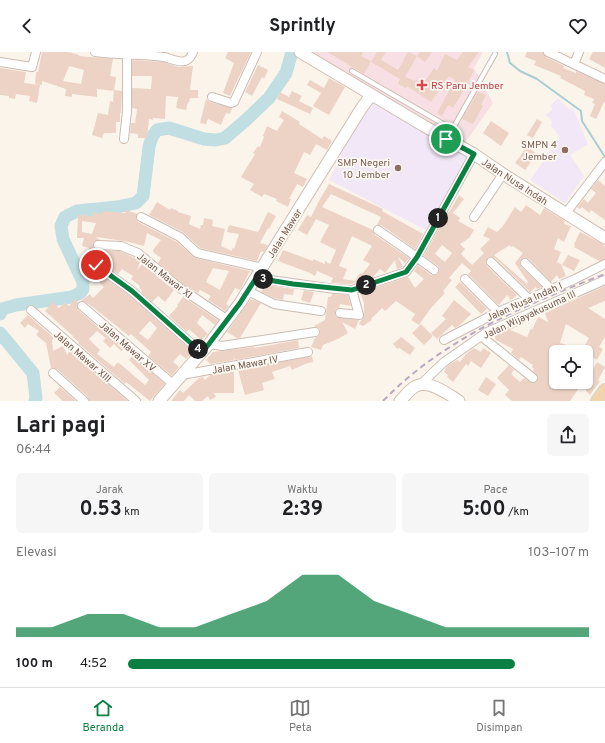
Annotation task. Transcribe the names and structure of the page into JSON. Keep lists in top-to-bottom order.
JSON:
{
  "streets": {
    "street": [
      "Jalan Nusa Indah",
      "Jalan Mawar",
      "Jalan Mawar XI",
      "Jalan Nusa Indah I",
      "Jalan Wijayakusuma III",
      "Jalan Mawar XV",
      "Jalan Mawar XIII",
      "Jalan Mawar IV"
    ]
  },
  "crossings": [
    ["Jalan Nusa Indah", "Jalan Mawar"],
    ["Jalan Mawar", "Jalan Mawar XI"],
    ["Jalan Mawar", "Jalan Mawar XV"],
    ["Jalan Mawar", "Jalan Mawar IV"]
  ],
  "places": {
    "health": ["RS Paru Jember"],
    "other": ["SMPN 4 Jember", "SMP Negeri 10 Jember"]
  },
  "page": {
    "header": "Sprintly",
    "pins": [
      "1",
      "3",
      "2",
      "4"
    ],
    "heading": ["Lari pagi", "06:44"],
    "stats": [
      ["Jarak", "0.53 km"],
      ["Waktu", "2:39"],
      ["Pace", "5:00 /km"]
    ],
    "chart": ["Elevasi", "103–107 m"],
    "list": [
      {
        "name": "100 m",
        "note": "4:52"
      }
    ],
    "tabs": ["Beranda", "Peta", "Disimpan"]
  }
}
